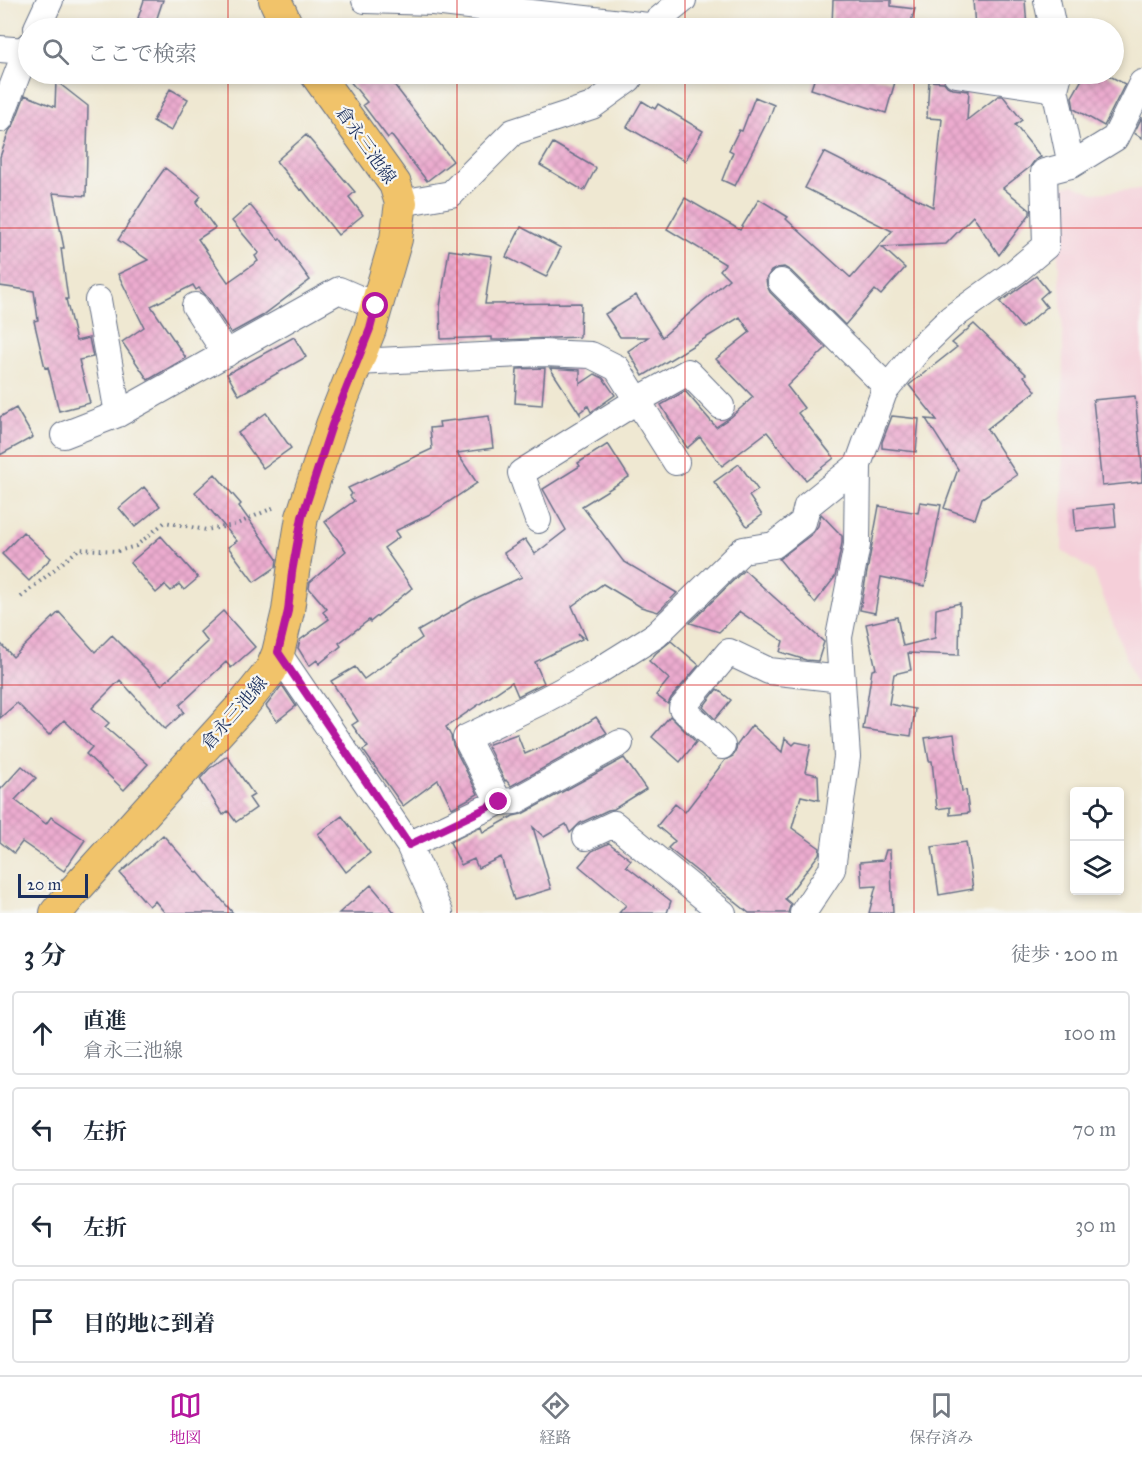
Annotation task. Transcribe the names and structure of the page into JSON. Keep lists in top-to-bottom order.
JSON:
{
  "streets": {
    "main road": ["倉永三池線"]
  },
  "scale_bar": "20 m",
  "page": {
    "search": "ここで検索",
    "scale": "20 m",
    "heading": ["3 分", "徒歩 · 200 m"],
    "list": [
      ["直進", "倉永三池線", "100 m"],
      ["左折", "70 m"],
      ["左折", "30 m"],
      "目的地に到着"
    ],
    "nav": ["地図", "経路", "保存済み"]
  }
}
